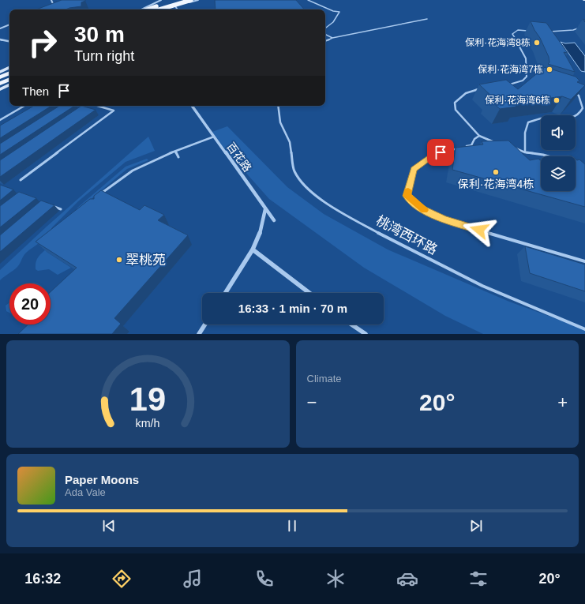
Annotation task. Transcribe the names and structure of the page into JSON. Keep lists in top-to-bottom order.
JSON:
{
  "streets": {
    "street": ["百花路"],
    "lane": ["桃湾西环路"]
  },
  "places": [
    "保利·花海湾8栋",
    "保利·花海湾7栋",
    "保利·花海湾6栋",
    "保利·花海湾4栋",
    "翠桃苑"
  ],
  "page": {
    "turn": ["30 m", "Turn right"],
    "then": "Then",
    "limit": "20",
    "trip": "16:33 · 1 min · 70 m",
    "tile": "Climate",
    "heat": ["−", "20°", "+"],
    "song": ["Paper Moons", "Ada Vale"],
    "tabs": ["16:32", "20°"],
    "gauge": ["19", "km/h"]
  }
}
